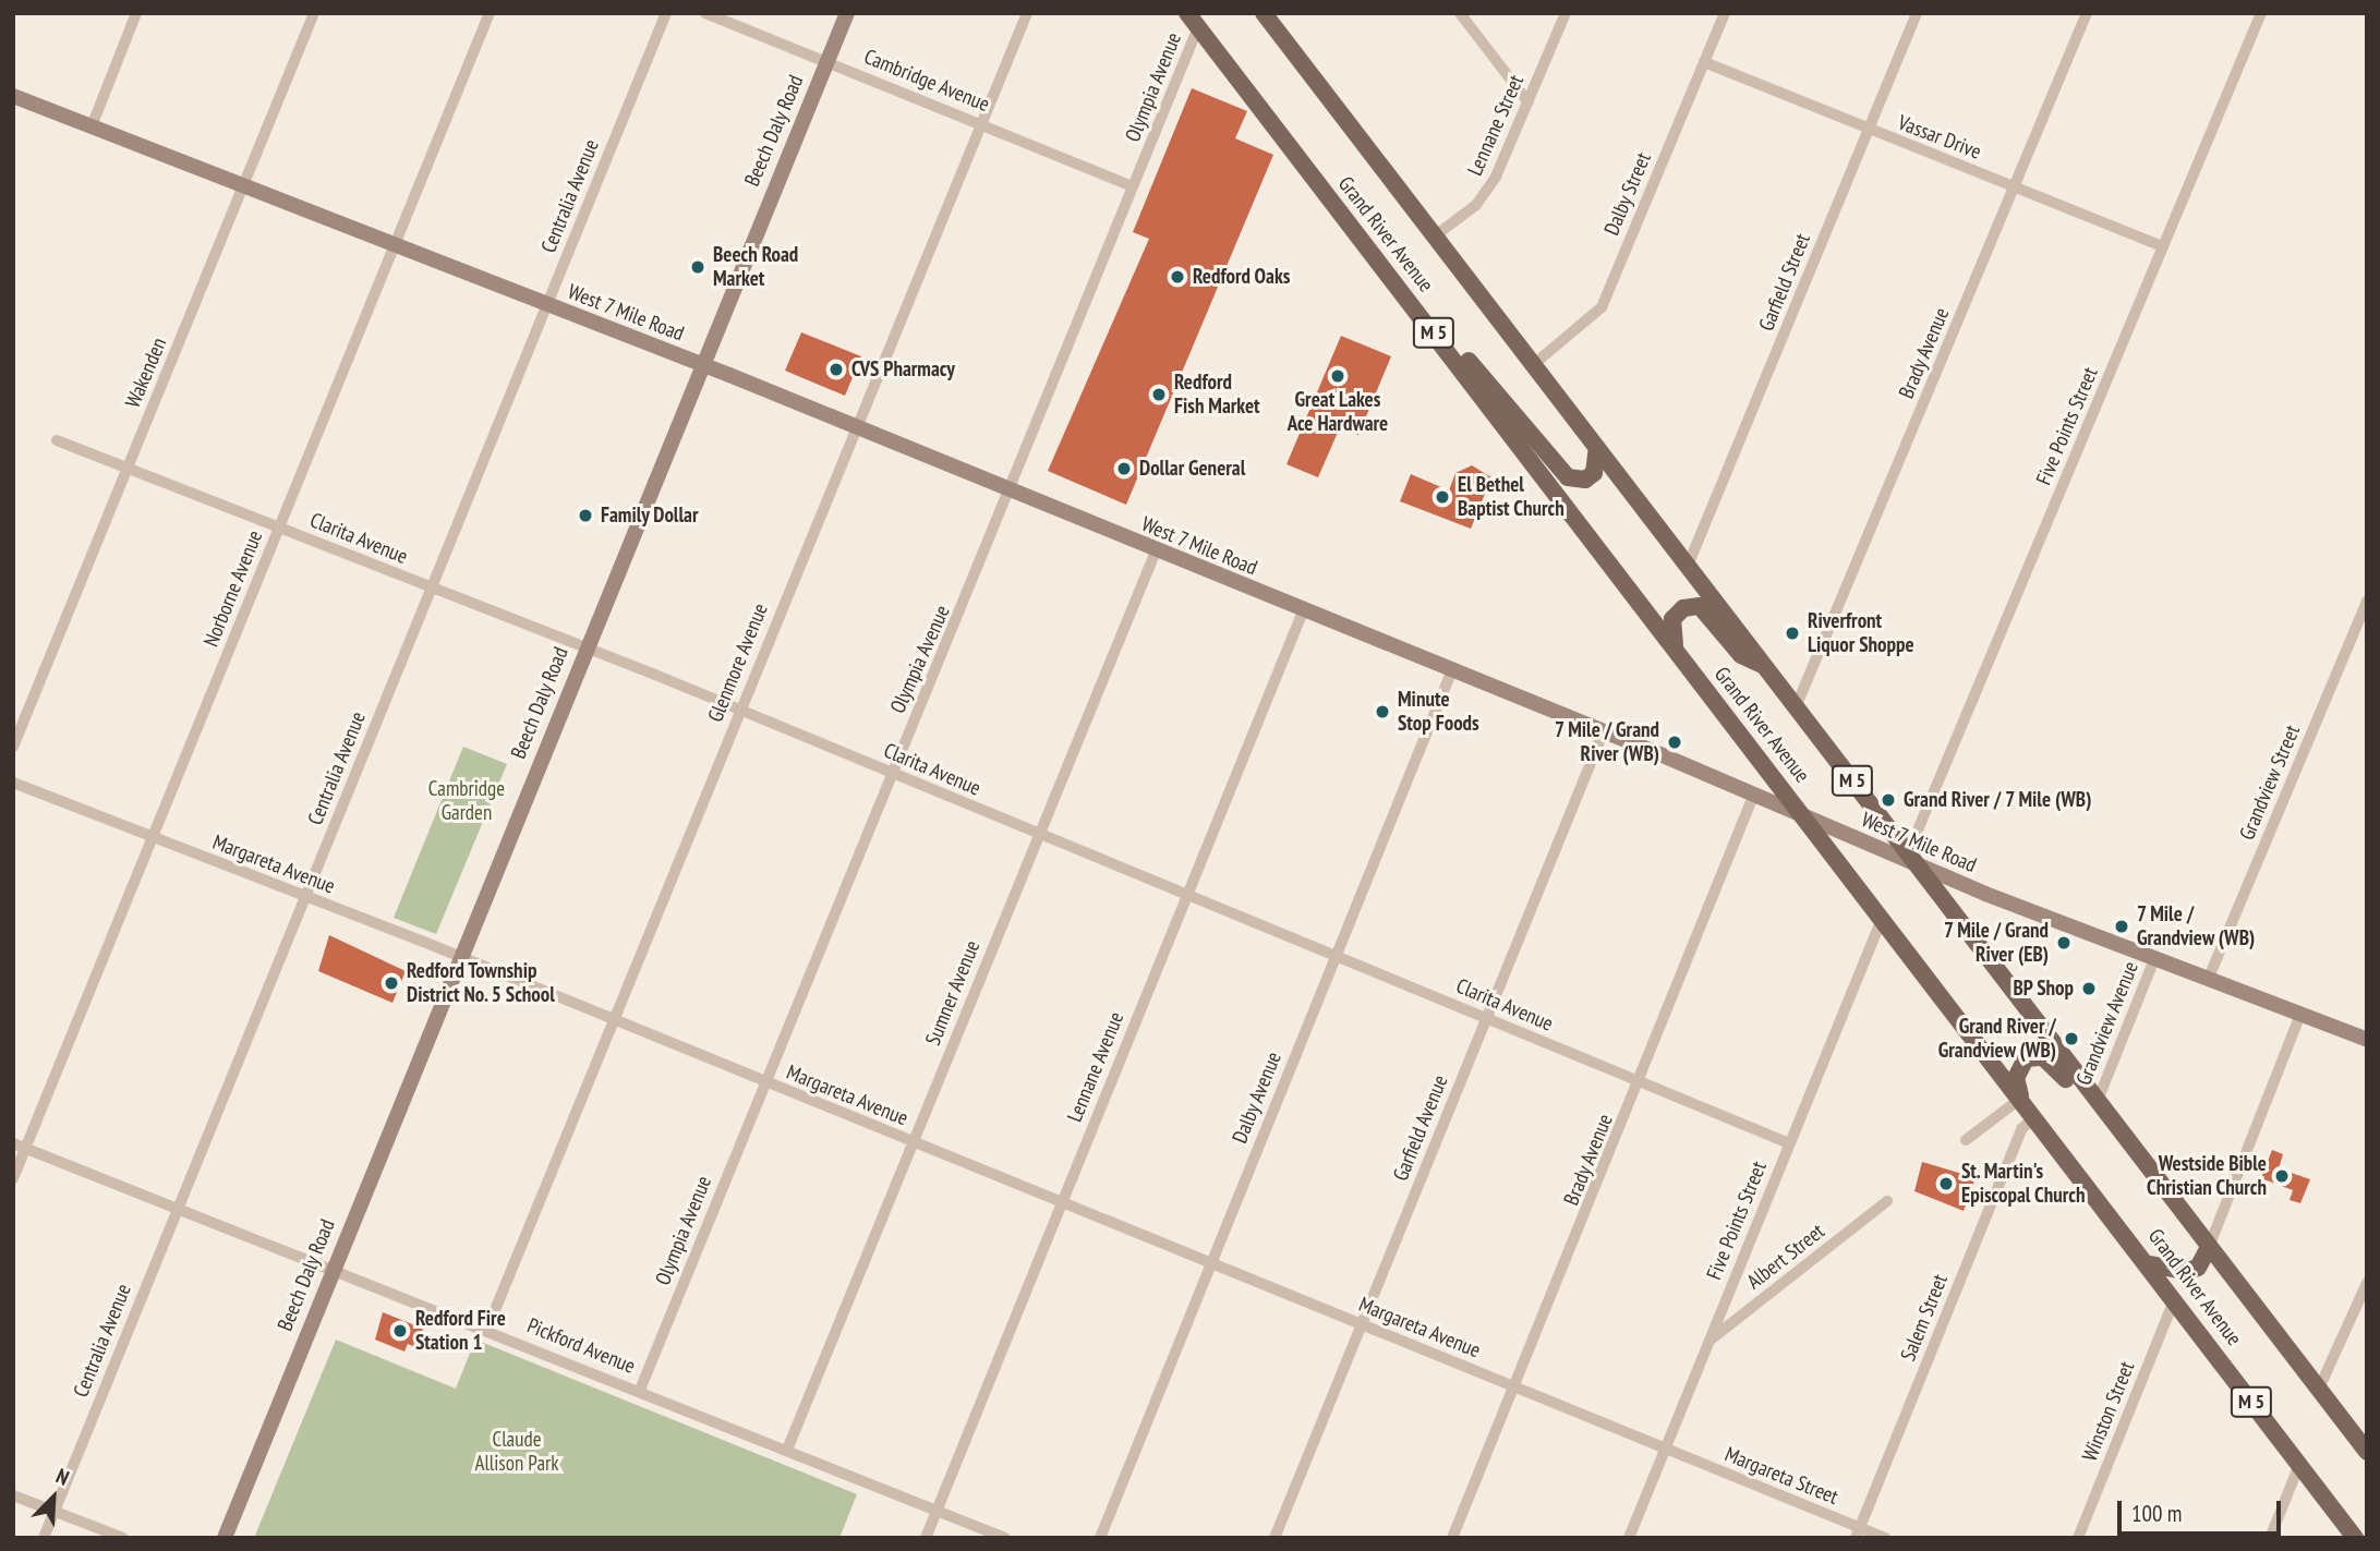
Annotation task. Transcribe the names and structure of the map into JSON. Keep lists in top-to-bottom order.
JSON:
{
  "streets": {
    "main road": [
      "Beech Daly Road",
      "Grand River Avenue",
      "West 7 Mile Road",
      "M 5"
    ],
    "street": [
      "Cambridge Avenue",
      "Olympia Avenue",
      "Lennane Street",
      "Vassar Drive",
      "Dalby Street",
      "Centralia Avenue",
      "Garfield Street",
      "Brady Avenue",
      "Wakenden",
      "Five Points Street",
      "Clarita Avenue",
      "Norborne Avenue",
      "Glenmore Avenue",
      "Grandview Street",
      "Margareta Avenue",
      "Sumner Avenue",
      "Grandview Avenue",
      "Lennane Avenue",
      "Dalby Avenue",
      "Garfield Avenue",
      "Albert Street",
      "Salem Street",
      "Pickford Avenue",
      "Winston Street",
      "Margareta Street"
    ]
  },
  "crossings": [
    ["Cambridge Avenue", "Olympia Avenue"],
    ["Cambridge Avenue", "Beech Daly Road"],
    ["Cambridge Avenue", "Glenmore Avenue"],
    ["Olympia Avenue", "Grand River Avenue"],
    ["Olympia Avenue", "West 7 Mile Road"],
    ["Olympia Avenue", "Clarita Avenue"],
    ["Olympia Avenue", "Margareta Avenue"],
    ["Olympia Avenue", "Pickford Avenue"],
    ["Lennane Street", "Grand River Avenue"],
    ["Beech Daly Road", "West 7 Mile Road"],
    ["Beech Daly Road", "Clarita Avenue"],
    ["Beech Daly Road", "Margareta Avenue"],
    ["Beech Daly Road", "Pickford Avenue"],
    ["Vassar Drive", "Dalby Street"],
    ["Vassar Drive", "Garfield Street"],
    ["Vassar Drive", "Brady Avenue"],
    ["Vassar Drive", "Five Points Street"],
    ["Dalby Street", "Grand River Avenue"],
    ["Centralia Avenue", "West 7 Mile Road"],
    ["Centralia Avenue", "Clarita Avenue"],
    ["Centralia Avenue", "Margareta Avenue"],
    ["Centralia Avenue", "Pickford Avenue"],
    ["Grand River Avenue", "Garfield Street"],
    ["Grand River Avenue", "West 7 Mile Road"],
    ["Grand River Avenue", "Brady Avenue"],
    ["Grand River Avenue", "Five Points Street"],
    ["Grand River Avenue", "Grandview Avenue"],
    ["Grand River Avenue", "Salem Street"],
    ["Grand River Avenue", "Winston Street"],
    ["West 7 Mile Road", "Brady Avenue"],
    ["West 7 Mile Road", "Wakenden"],
    ["West 7 Mile Road", "Five Points Street"],
    ["West 7 Mile Road", "Norborne Avenue"],
    ["West 7 Mile Road", "Glenmore Avenue"],
    ["West 7 Mile Road", "Grandview Street"],
    ["West 7 Mile Road", "Sumner Avenue"],
    ["West 7 Mile Road", "Grandview Avenue"],
    ["West 7 Mile Road", "Lennane Avenue"],
    ["West 7 Mile Road", "Dalby Avenue"],
    ["West 7 Mile Road", "Garfield Avenue"],
    ["Brady Avenue", "Clarita Avenue"],
    ["Brady Avenue", "Margareta Avenue"],
    ["Wakenden", "Clarita Avenue"],
    ["Five Points Street", "Clarita Avenue"],
    ["Five Points Street", "Margareta Avenue"],
    ["Five Points Street", "Albert Street"],
    ["Five Points Street", "Margareta Street"],
    ["Clarita Avenue", "Norborne Avenue"],
    ["Clarita Avenue", "Glenmore Avenue"],
    ["Clarita Avenue", "Sumner Avenue"],
    ["Clarita Avenue", "Lennane Avenue"],
    ["Clarita Avenue", "Dalby Avenue"],
    ["Clarita Avenue", "Garfield Avenue"],
    ["Norborne Avenue", "Margareta Avenue"],
    ["Norborne Avenue", "Pickford Avenue"],
    ["Glenmore Avenue", "Margareta Avenue"],
    ["Glenmore Avenue", "Pickford Avenue"],
    ["Margareta Avenue", "Sumner Avenue"],
    ["Margareta Avenue", "Lennane Avenue"],
    ["Margareta Avenue", "Dalby Avenue"],
    ["Margareta Avenue", "Garfield Avenue"],
    ["Margareta Avenue", "Margareta Street"],
    ["Sumner Avenue", "Pickford Avenue"],
    ["Lennane Avenue", "Pickford Avenue"],
    ["Salem Street", "Margareta Street"]
  ],
  "parks": ["Cambridge Garden", "Claude Allison Park"],
  "places": [
    "Beech Road Market",
    "Redford Oaks",
    "CVS Pharmacy",
    "Great Lakes Ace Hardware",
    "Redford Fish Market",
    "Dollar General",
    "El Bethel Baptist Church",
    "Family Dollar",
    "Riverfront Liquor Shoppe",
    "Minute Stop Foods",
    "7 Mile / Grand River (WB)",
    "Grand River / 7 Mile (WB)",
    "7 Mile / Grandview (WB)",
    "7 Mile / Grand River (EB)",
    "Redford Township District No. 5 School",
    "BP Shop",
    "Grand River / Grandview (WB)",
    "Westside Bible Christian Church",
    "St. Martin's Episcopal Church",
    "Redford Fire Station 1"
  ],
  "scale_bar": "100 m",
  "north": "top right"
}
